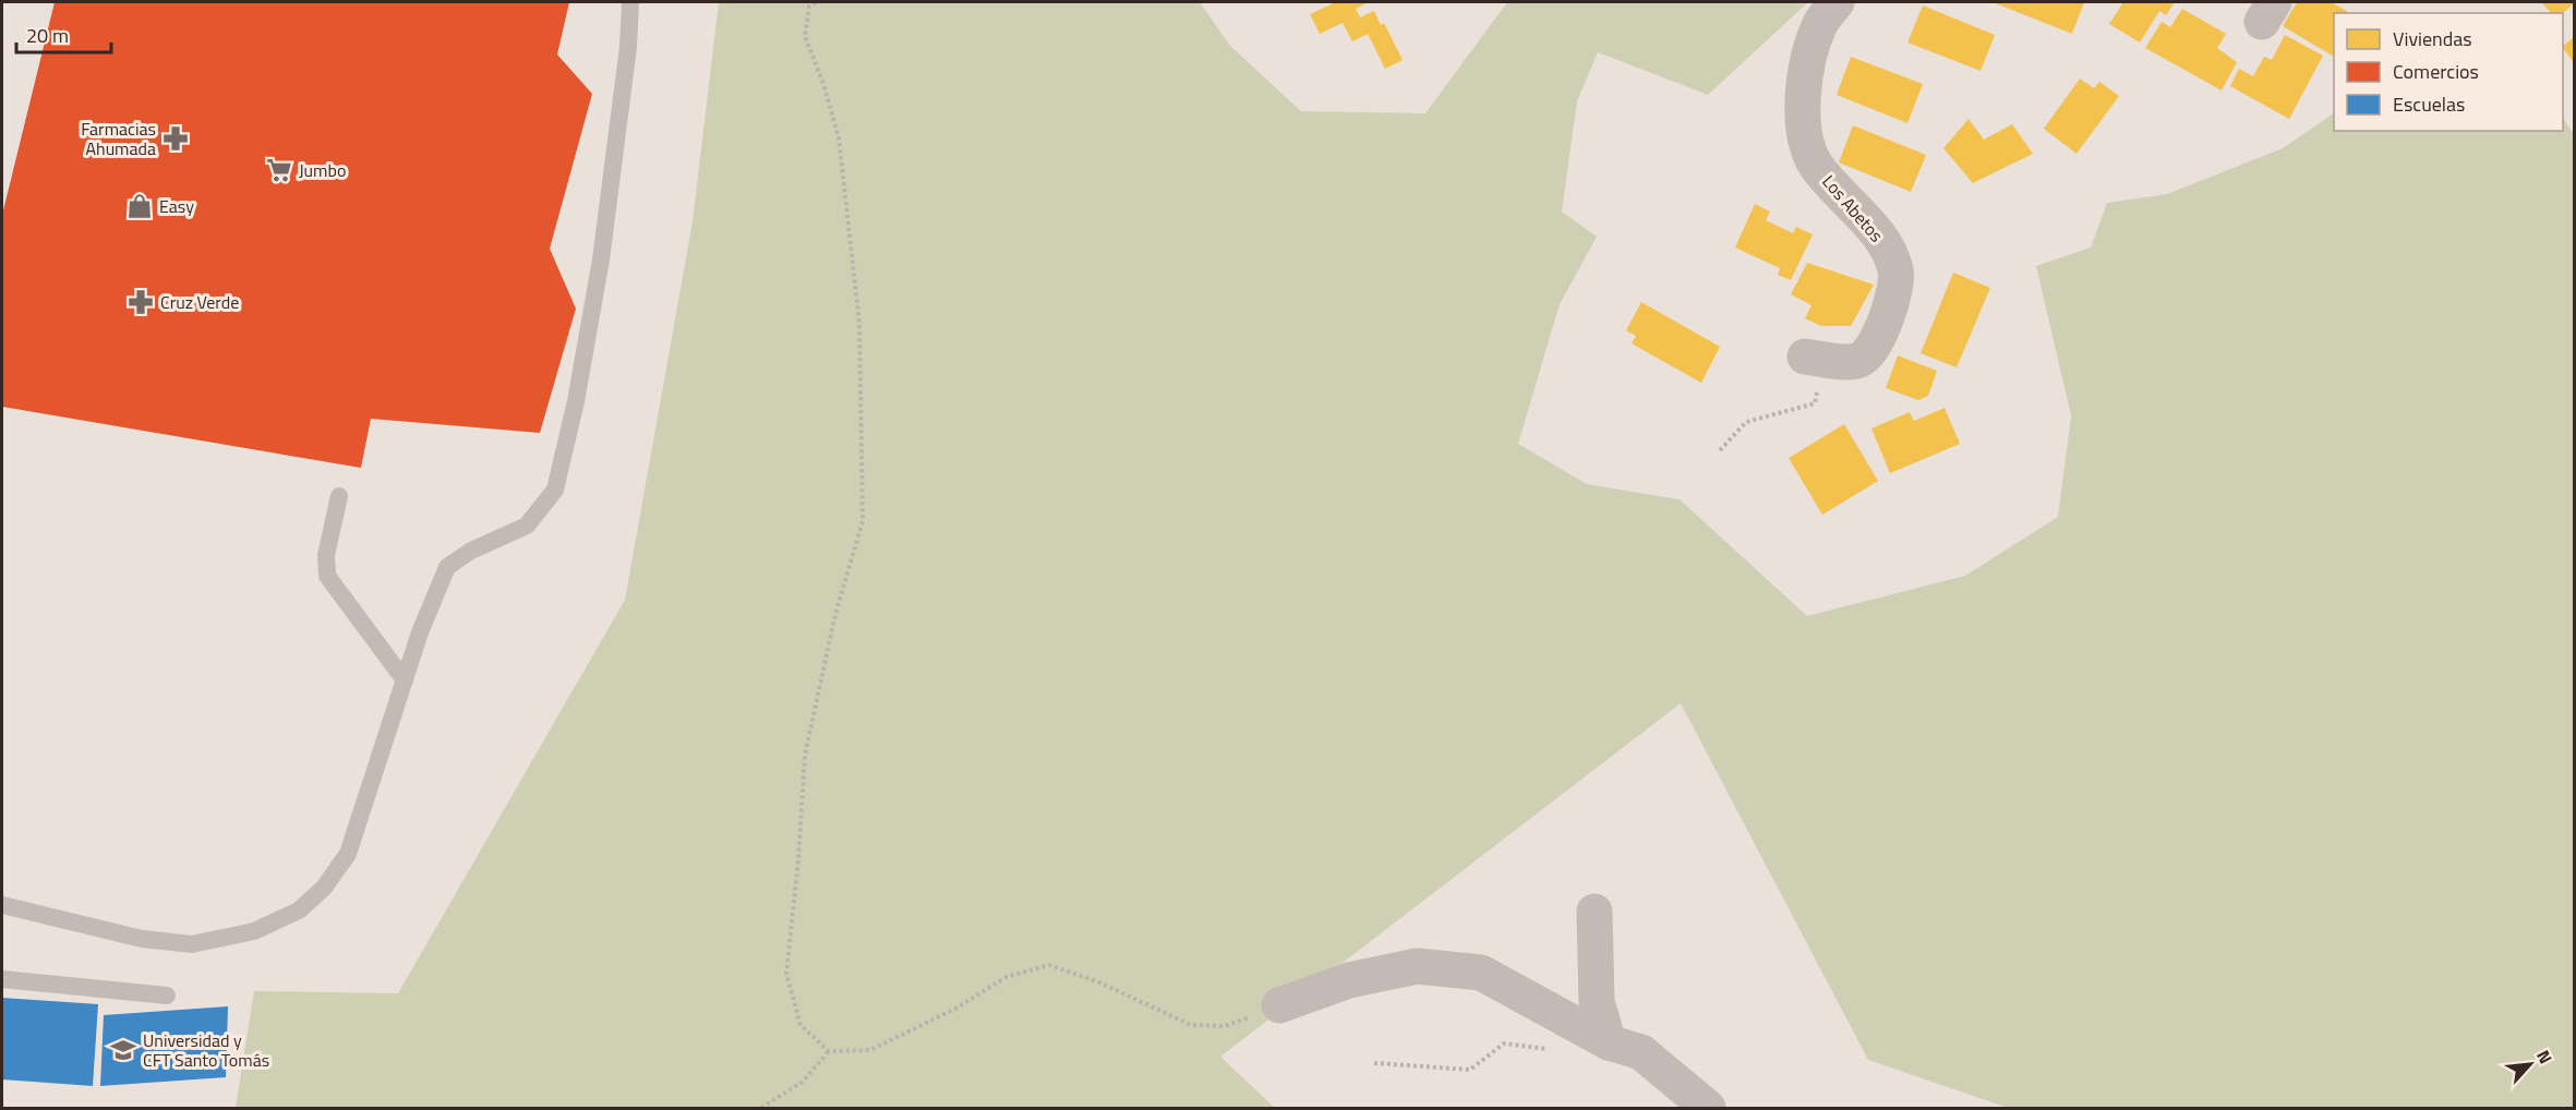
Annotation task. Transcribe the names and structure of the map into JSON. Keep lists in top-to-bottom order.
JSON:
{
  "streets": {
    "street": ["Los Abetos"]
  },
  "places": {
    "pharmacy": ["Farmacias Ahumada", "Cruz Verde"],
    "supermarket": ["Jumbo"],
    "shop": ["Easy"],
    "school or university": ["Universidad y CFT Santo Tomás"]
  },
  "legend": ["Viviendas", "Comercios", "Escuelas"],
  "scale_bar": "20 m",
  "north": "top right"
}
